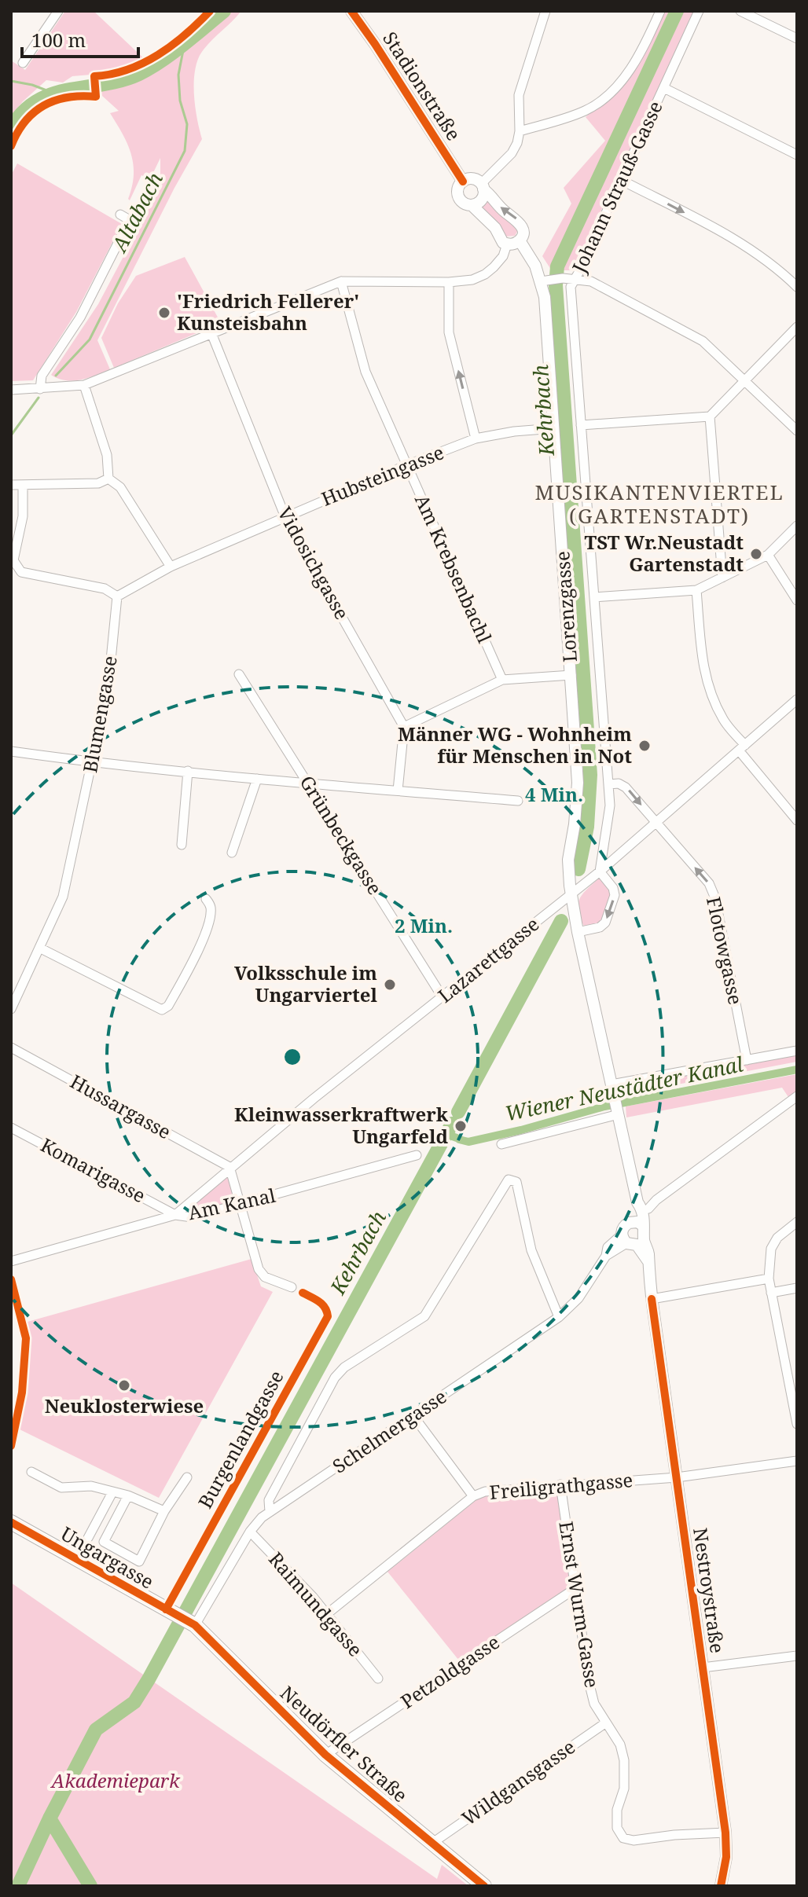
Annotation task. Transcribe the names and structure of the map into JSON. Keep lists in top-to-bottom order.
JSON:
{
  "streets": {
    "main road": ["Ungargasse", "Neudörfler Straße"],
    "street": [
      "Stadionstraße",
      "Johann Strauß-Gasse",
      "Hubsteingasse",
      "Vidosichgasse",
      "Am Krebsenbachl",
      "Lorenzgasse",
      "Blumengasse",
      "Grünbeckgasse",
      "Flotowgasse",
      "Lazarettgasse",
      "Hussargasse",
      "Komarigasse",
      "Am Kanal",
      "Schelmergasse",
      "Burgenlandgasse",
      "Freiligrathgasse",
      "Nestroystraße",
      "Raimundgasse",
      "Ernst Wurm-Gasse",
      "Petzoldgasse",
      "Wildgansgasse"
    ]
  },
  "crossings": [
    ["Johann Strauß-Gasse", "Lazarettgasse"],
    ["Hubsteingasse", "Vidosichgasse"],
    ["Hubsteingasse", "Am Krebsenbachl"],
    ["Hubsteingasse", "Lorenzgasse"],
    ["Hubsteingasse", "Blumengasse"],
    ["Lorenzgasse", "Lazarettgasse"],
    ["Grünbeckgasse", "Lazarettgasse"],
    ["Flotowgasse", "Lazarettgasse"],
    ["Lazarettgasse", "Hussargasse"],
    ["Lazarettgasse", "Komarigasse"],
    ["Lazarettgasse", "Am Kanal"],
    ["Komarigasse", "Am Kanal"],
    ["Schelmergasse", "Burgenlandgasse"],
    ["Schelmergasse", "Ungargasse"],
    ["Schelmergasse", "Nestroystraße"],
    ["Schelmergasse", "Raimundgasse"],
    ["Schelmergasse", "Neudörfler Straße"],
    ["Burgenlandgasse", "Ungargasse"],
    ["Burgenlandgasse", "Neudörfler Straße"],
    ["Freiligrathgasse", "Nestroystraße"],
    ["Freiligrathgasse", "Raimundgasse"],
    ["Freiligrathgasse", "Ernst Wurm-Gasse"],
    ["Ungargasse", "Neudörfler Straße"],
    ["Nestroystraße", "Ernst Wurm-Gasse"],
    ["Ernst Wurm-Gasse", "Petzoldgasse"],
    ["Ernst Wurm-Gasse", "Wildgansgasse"],
    ["Petzoldgasse", "Neudörfler Straße"],
    ["Neudörfler Straße", "Wildgansgasse"]
  ],
  "one_way": ["Flotowgasse"],
  "districts": ["MUSIKANTENVIERTEL (GARTENSTADT)"],
  "water": ["Altabach", "Kehrbach", "Wiener Neustädter Kanal"],
  "parks": ["Akademiepark"],
  "places": [
    "'Friedrich Fellerer' Kunsteisbahn",
    "TST Wr.Neustadt Gartenstadt",
    "Männer WG - Wohnheim für Menschen in Not",
    "Volksschule im Ungarviertel",
    "Kleinwasserkraftwerk Ungarfeld",
    "Neuklosterwiese"
  ],
  "scale_bar": "100 m",
  "rings": ["4 Min.", "2 Min."]
}
